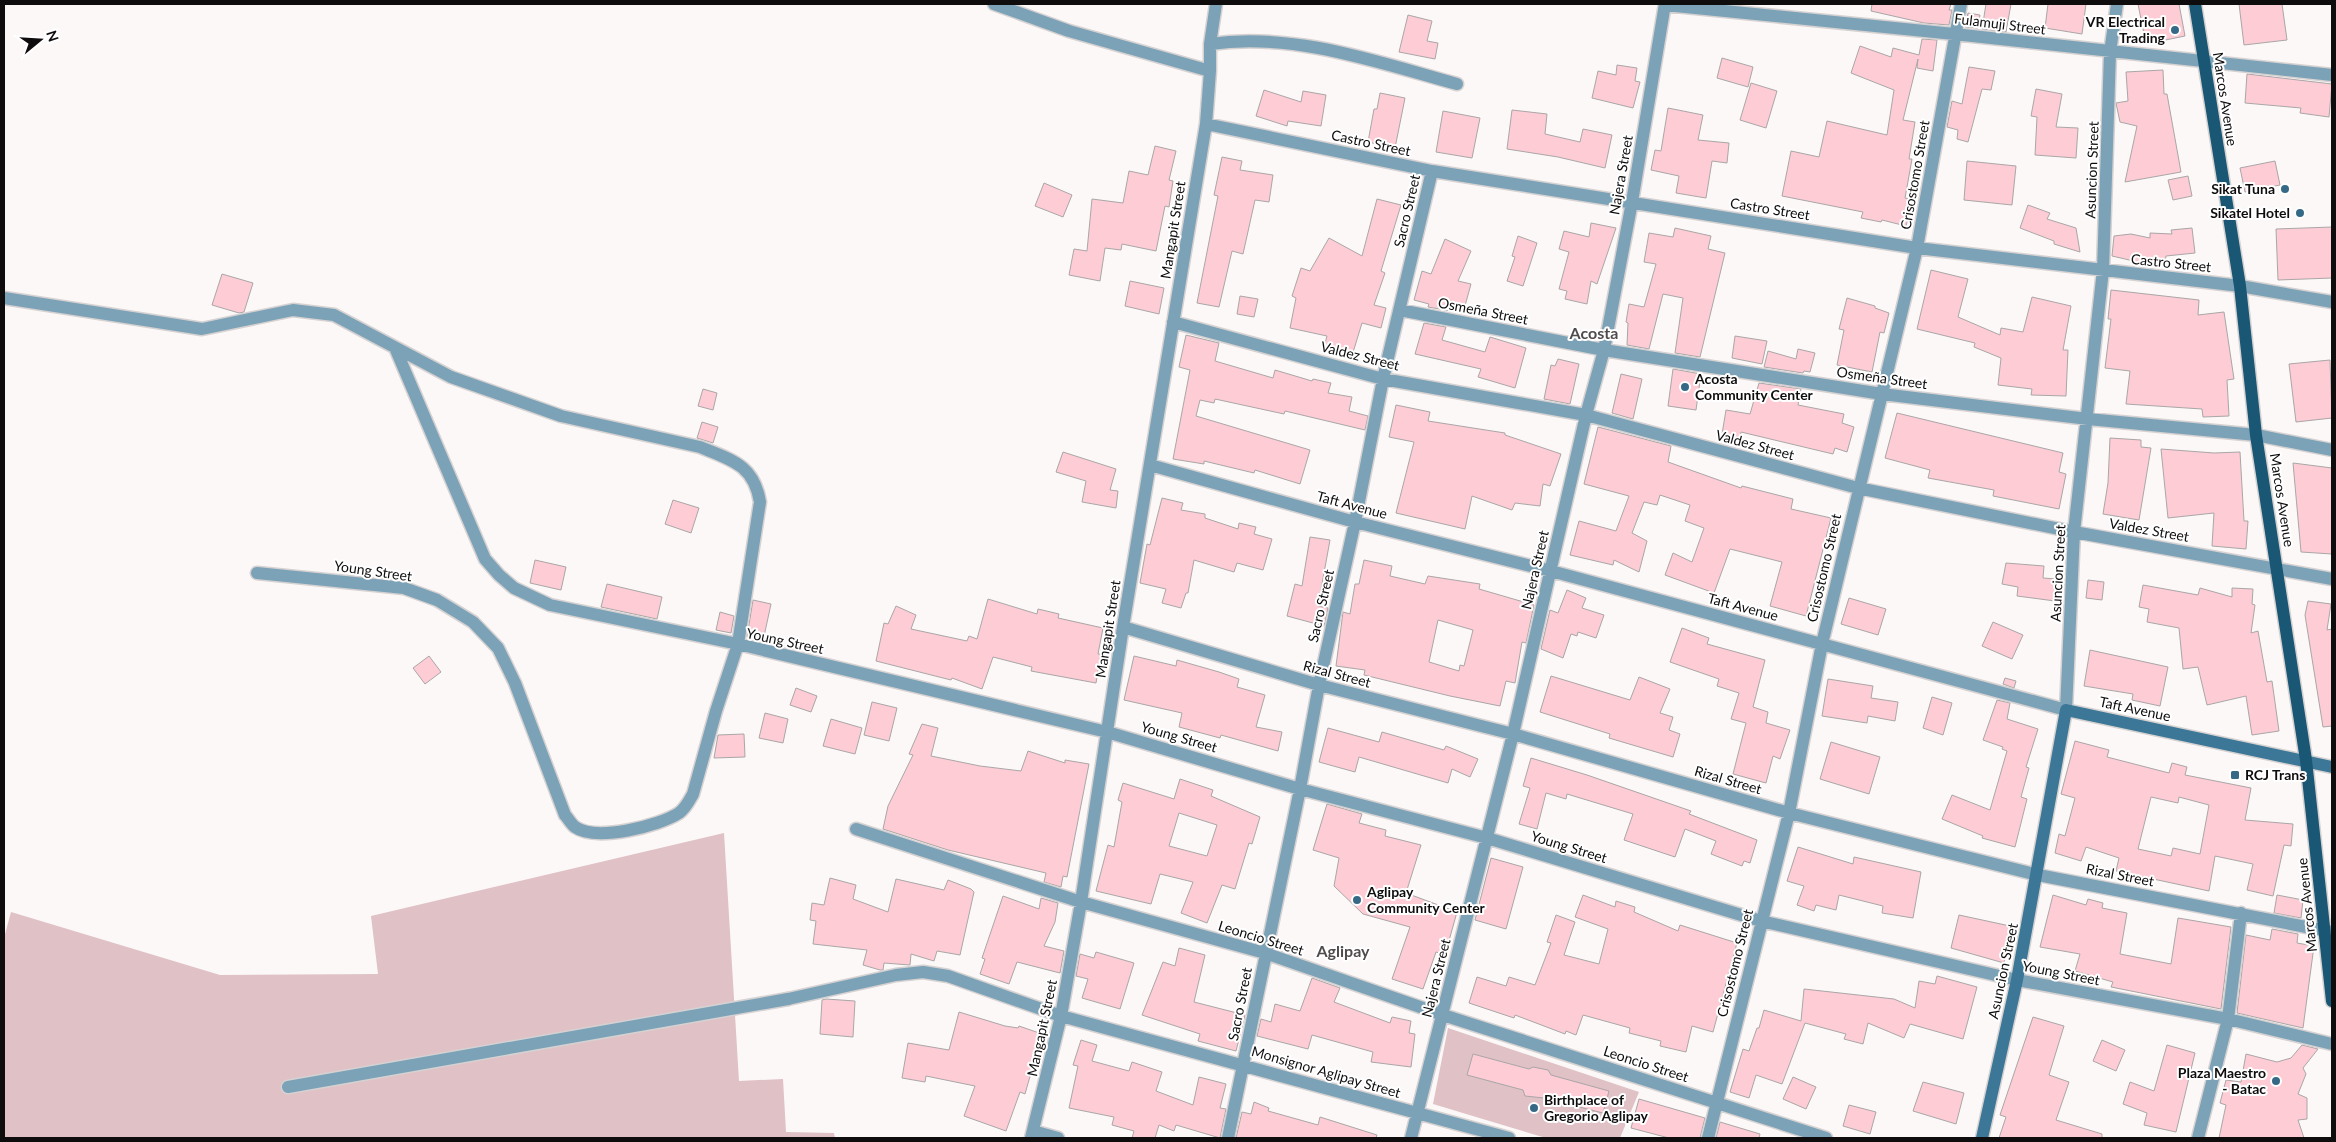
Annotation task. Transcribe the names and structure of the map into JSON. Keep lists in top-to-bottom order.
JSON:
{
  "streets": {
    "main road": ["Marcos Avenue"],
    "street": [
      "Fulamuji Street",
      "Castro Street",
      "Asuncion Street",
      "Najera Street",
      "Crisostomo Street",
      "Sacro Street",
      "Mangapit Street",
      "Osmeña Street",
      "Valdez Street",
      "Taft Avenue",
      "Young Street",
      "Rizal Street",
      "Leoncio Street",
      "Monsignor Aglipay Street"
    ]
  },
  "crossings": [
    ["Fulamuji Street", "Marcos Avenue"],
    ["Fulamuji Street", "Asuncion Street"],
    ["Fulamuji Street", "Najera Street"],
    ["Fulamuji Street", "Crisostomo Street"],
    ["Marcos Avenue", "Castro Street"],
    ["Marcos Avenue", "Osmeña Street"],
    ["Marcos Avenue", "Valdez Street"],
    ["Marcos Avenue", "Taft Avenue"],
    ["Marcos Avenue", "Rizal Street"],
    ["Castro Street", "Asuncion Street"],
    ["Castro Street", "Najera Street"],
    ["Castro Street", "Crisostomo Street"],
    ["Castro Street", "Sacro Street"],
    ["Castro Street", "Mangapit Street"],
    ["Asuncion Street", "Osmeña Street"],
    ["Asuncion Street", "Valdez Street"],
    ["Asuncion Street", "Taft Avenue"],
    ["Asuncion Street", "Young Street"],
    ["Asuncion Street", "Rizal Street"],
    ["Najera Street", "Osmeña Street"],
    ["Najera Street", "Valdez Street"],
    ["Najera Street", "Taft Avenue"],
    ["Najera Street", "Young Street"],
    ["Najera Street", "Rizal Street"],
    ["Najera Street", "Leoncio Street"],
    ["Najera Street", "Monsignor Aglipay Street"],
    ["Crisostomo Street", "Osmeña Street"],
    ["Crisostomo Street", "Valdez Street"],
    ["Crisostomo Street", "Taft Avenue"],
    ["Crisostomo Street", "Young Street"],
    ["Crisostomo Street", "Rizal Street"],
    ["Crisostomo Street", "Leoncio Street"],
    ["Sacro Street", "Osmeña Street"],
    ["Sacro Street", "Valdez Street"],
    ["Sacro Street", "Taft Avenue"],
    ["Sacro Street", "Young Street"],
    ["Sacro Street", "Rizal Street"],
    ["Sacro Street", "Leoncio Street"],
    ["Sacro Street", "Monsignor Aglipay Street"],
    ["Mangapit Street", "Valdez Street"],
    ["Mangapit Street", "Taft Avenue"],
    ["Mangapit Street", "Young Street"],
    ["Mangapit Street", "Rizal Street"],
    ["Mangapit Street", "Leoncio Street"],
    ["Mangapit Street", "Monsignor Aglipay Street"]
  ],
  "districts": ["Acosta", "Aglipay"],
  "places": {
    "other": [
      "VR Electrical Trading",
      "Sikat Tuna",
      "Sikatel Hotel",
      "Acosta Community Center",
      "Aglipay Community Center",
      "Plaza Maestro - Batac",
      "Birthplace of Gregorio Aglipay"
    ],
    "transit": ["RCJ Trans"]
  },
  "north": "right"
}
